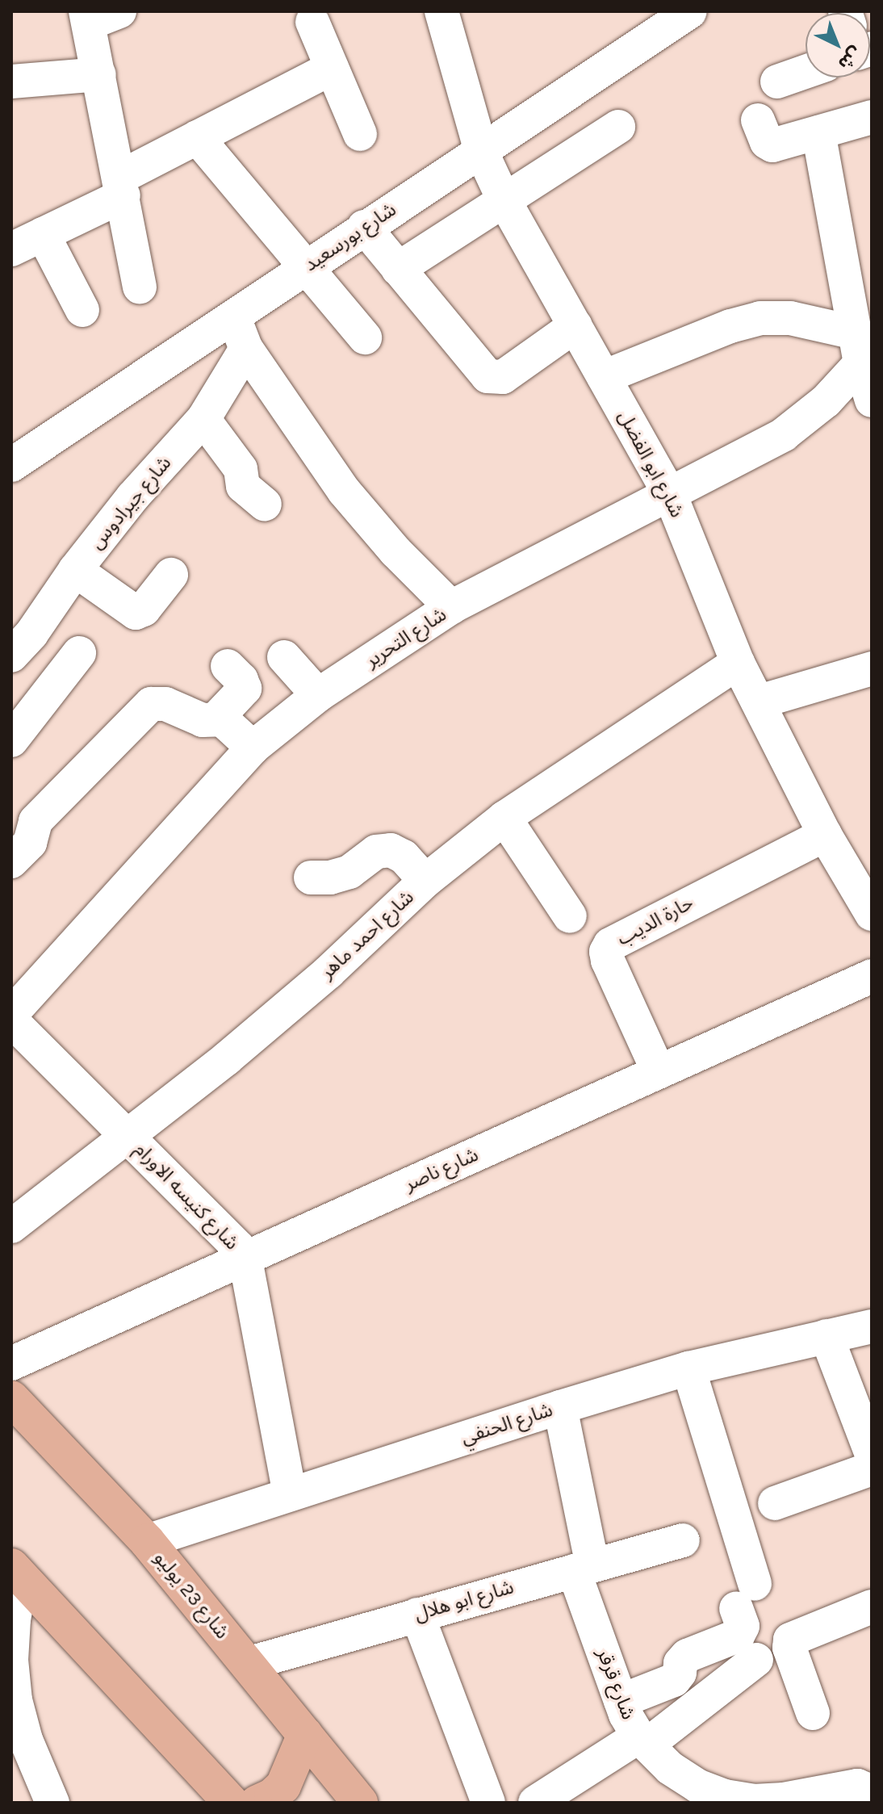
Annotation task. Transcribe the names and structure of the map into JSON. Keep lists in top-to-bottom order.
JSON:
{
  "streets": {
    "main road": ["شارع 23 يوليو"],
    "street": [
      "شارع بورسعيد",
      "شارع ابو الفضل",
      "شارع جيرادوس",
      "شارع التحرير",
      "حارة الديب",
      "شارع احمد ماهر",
      "شارع ناصر",
      "شارع كنيسه الاورام",
      "شارع الحنفي",
      "شارع ابو هلال",
      "شارع قرقر"
    ]
  },
  "crossings": [
    ["شارع بورسعيد", "شارع ابو الفضل"],
    ["شارع ابو الفضل", "شارع التحرير"],
    ["شارع ابو الفضل", "حارة الديب"],
    ["شارع ابو الفضل", "شارع احمد ماهر"],
    ["حارة الديب", "شارع ناصر"],
    ["شارع احمد ماهر", "شارع كنيسه الاورام"],
    ["شارع ناصر", "شارع كنيسه الاورام"],
    ["شارع كنيسه الاورام", "شارع الحنفي"],
    ["شارع الحنفي", "شارع 23 يوليو"],
    ["شارع الحنفي", "شارع قرقر"],
    ["شارع 23 يوليو", "شارع ابو هلال"],
    ["شارع ابو هلال", "شارع قرقر"]
  ],
  "north": "bottom right"
}
